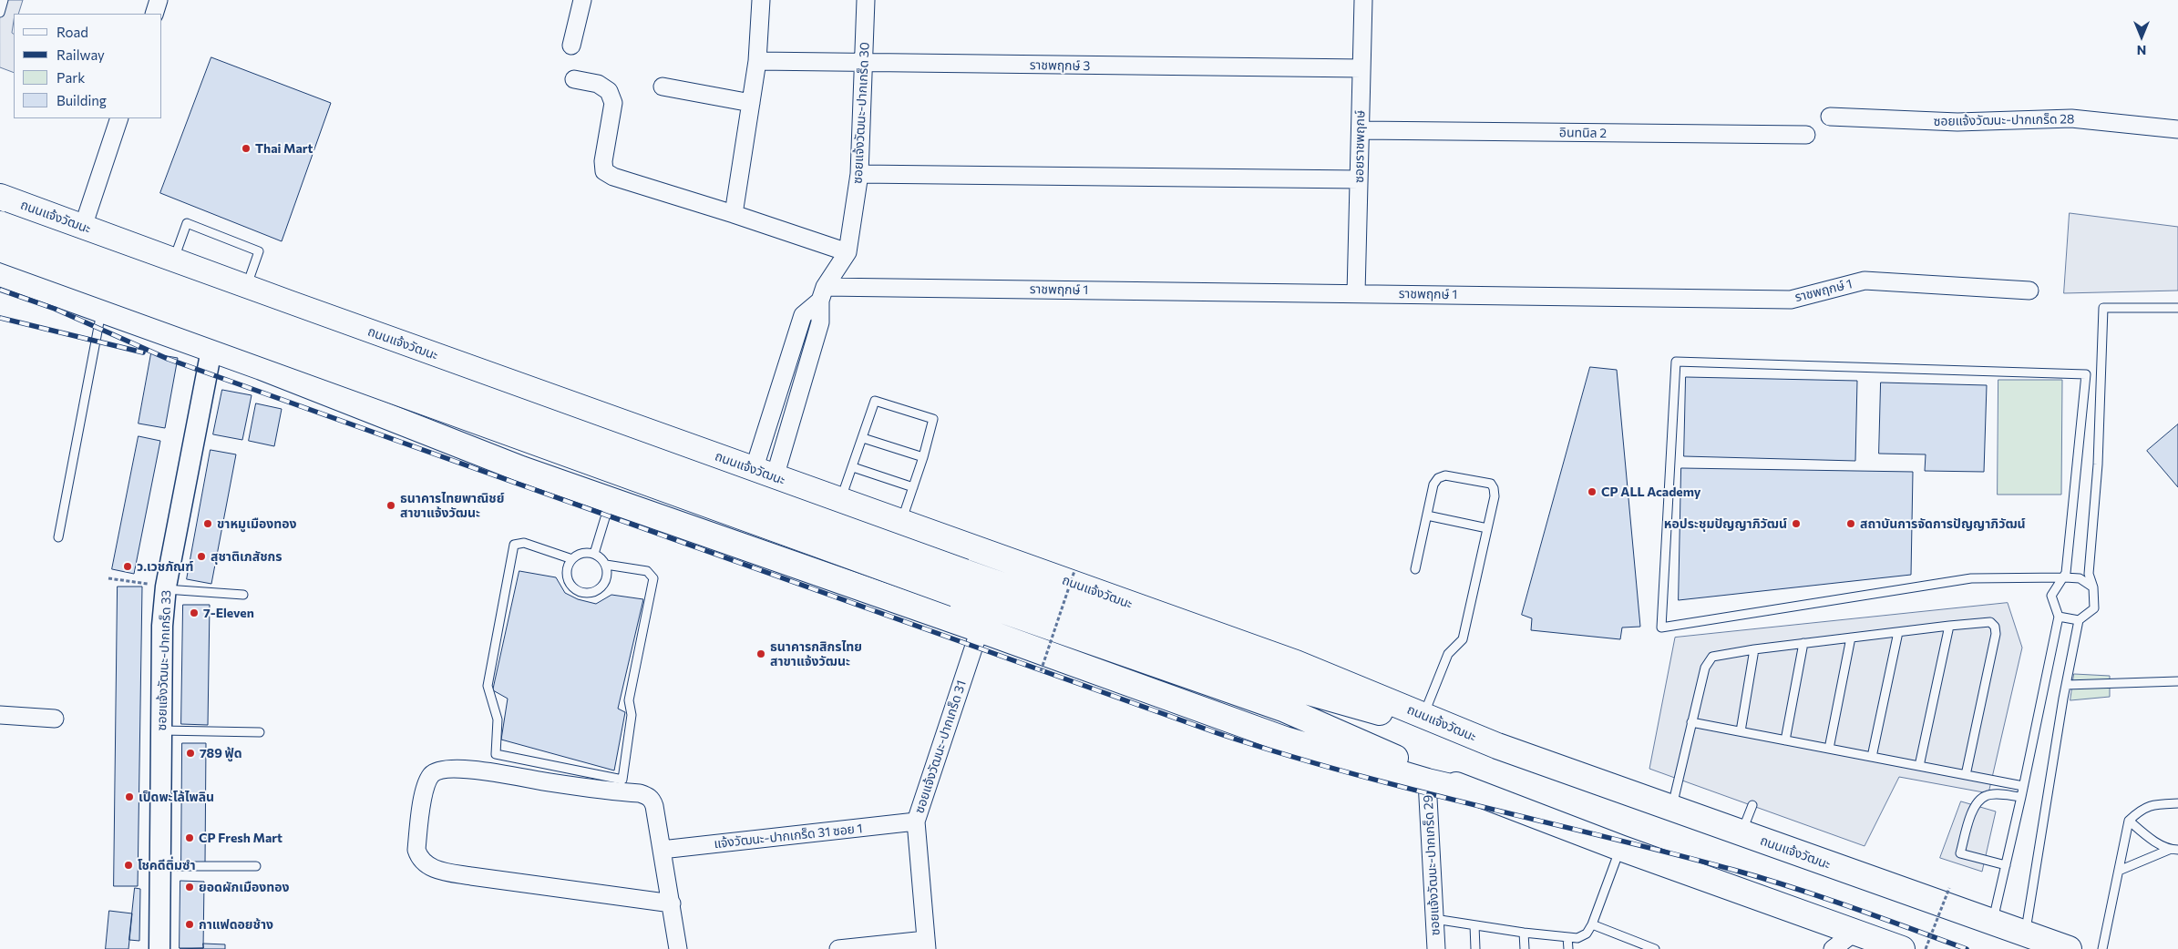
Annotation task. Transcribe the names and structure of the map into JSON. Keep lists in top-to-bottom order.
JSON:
{
  "streets": {
    "main road": ["ถนนแจ้งวัฒนะ"],
    "street": [
      "ราชพฤกษ์ 3",
      "ซอยแจ้งวัฒนะ-ปากเกร็ด 30",
      "ซอยแจ้งวัฒนะ-ปากเกร็ด 28",
      "อินทนิล 2",
      "ซอยราชพฤกษ์",
      "ราชพฤกษ์ 1",
      "ซอยแจ้งวัฒนะ-ปากเกร็ด 33",
      "ซอยแจ้งวัฒนะ-ปากเกร็ด 31",
      "แจ้งวัฒนะ-ปากเกร็ด 31 ซอย 1",
      "ซอยแจ้งวัฒนะ-ปากเกร็ด 29"
    ]
  },
  "crossings": [
    ["ราชพฤกษ์ 3", "ซอยแจ้งวัฒนะ-ปากเกร็ด 30"],
    ["ราชพฤกษ์ 3", "ซอยราชพฤกษ์"],
    ["ซอยแจ้งวัฒนะ-ปากเกร็ด 30", "ถนนแจ้งวัฒนะ"],
    ["ซอยแจ้งวัฒนะ-ปากเกร็ด 30", "ราชพฤกษ์ 1"],
    ["อินทนิล 2", "ซอยราชพฤกษ์"],
    ["ซอยราชพฤกษ์", "ราชพฤกษ์ 1"],
    ["ถนนแจ้งวัฒนะ", "ซอยแจ้งวัฒนะ-ปากเกร็ด 33"],
    ["ถนนแจ้งวัฒนะ", "ซอยแจ้งวัฒนะ-ปากเกร็ด 31"],
    ["ถนนแจ้งวัฒนะ", "ซอยแจ้งวัฒนะ-ปากเกร็ด 29"],
    ["ซอยแจ้งวัฒนะ-ปากเกร็ด 31", "แจ้งวัฒนะ-ปากเกร็ด 31 ซอย 1"]
  ],
  "places": [
    "Thai Mart",
    "CP ALL Academy",
    "ธนาคารไทยพาณิชย์ สาขาแจ้งวัฒนะ",
    "ขาหมูเมืองทอง",
    "หอประชุมปัญญาภิวัฒน์",
    "สถาบันการจัดการปัญญาภิวัฒน์",
    "สุชาติเภสัชกร",
    "ว.เวชภัณฑ์",
    "7-Eleven",
    "ธนาคารกสิกรไทย สาขาแจ้งวัฒนะ",
    "789 ฟู้ด",
    "เป็ดพะโล้ไพลิน",
    "CP Fresh Mart",
    "โชคดีติ่มซำ",
    "ยอดผักเมืองทอง",
    "กาแฟดอยช้าง"
  ],
  "legend": [
    "Road",
    "Railway",
    "Park",
    "Building"
  ],
  "north": "bottom"
}
